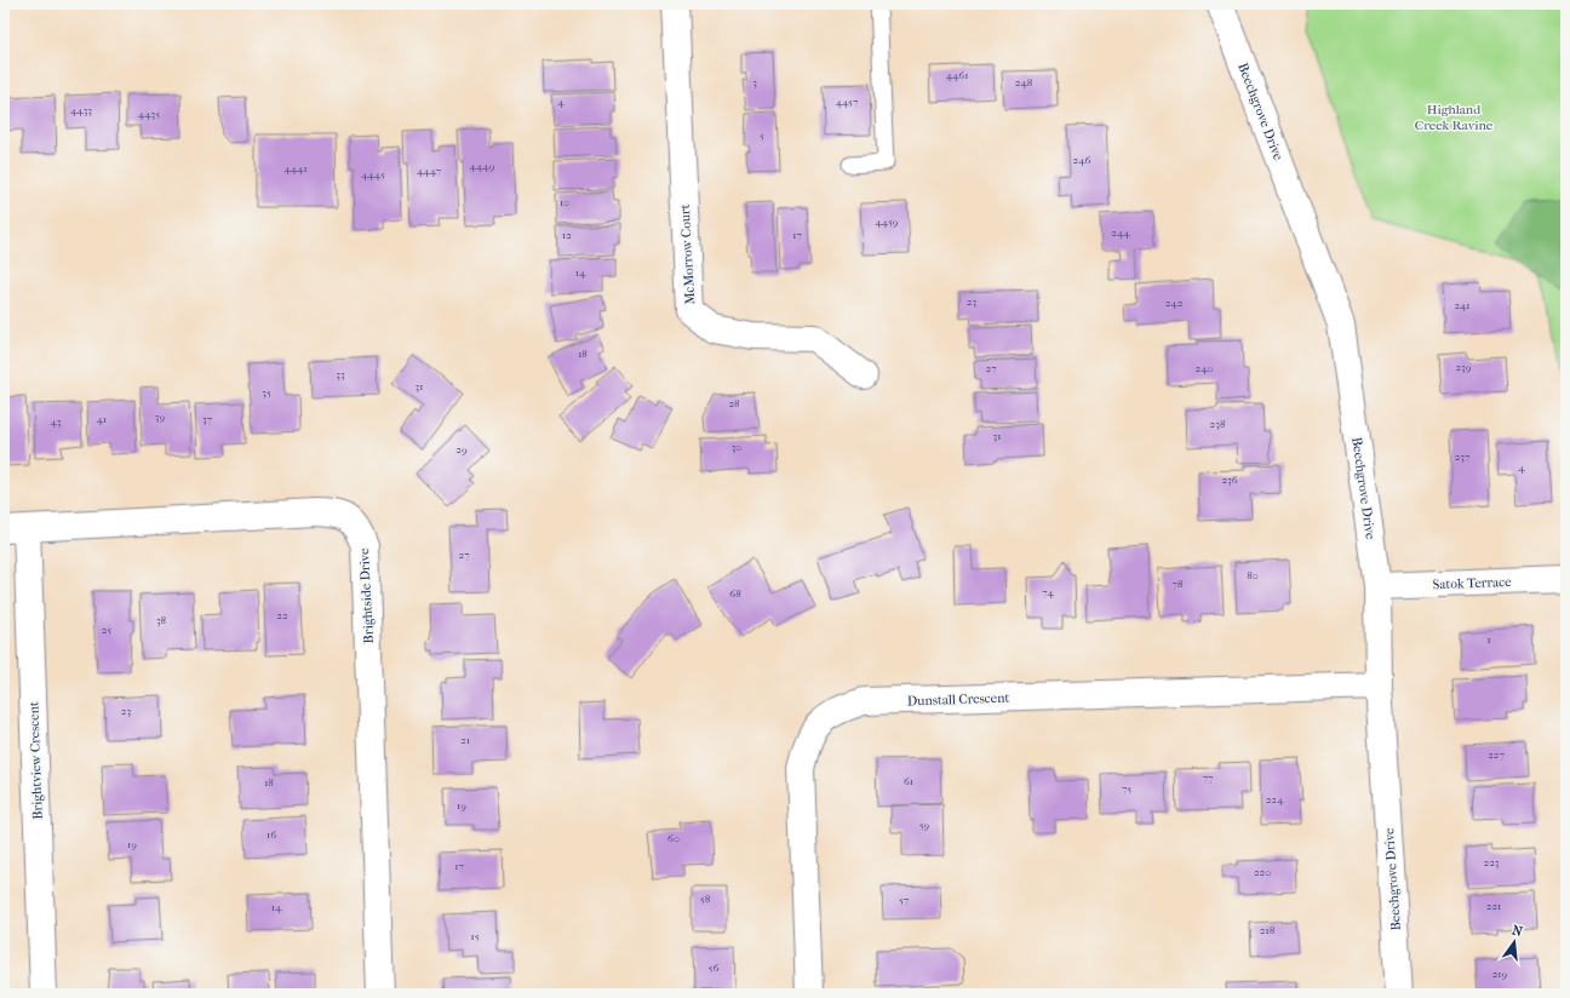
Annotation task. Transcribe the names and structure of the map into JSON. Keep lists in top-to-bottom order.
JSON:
{
  "streets": {
    "street": [
      "Beechgrove Drive",
      "McMorrow Court",
      "Satok Terrace",
      "Brightside Drive",
      "Dunstall Crescent",
      "Brightview Crescent"
    ]
  },
  "crossings": [
    ["Beechgrove Drive", "Satok Terrace"],
    ["Beechgrove Drive", "Dunstall Crescent"],
    ["Brightside Drive", "Brightview Crescent"]
  ],
  "parks": ["Highland Creek Ravine"],
  "house_numbers": [
    "4461",
    "3",
    "248",
    "4",
    "4457",
    "4433",
    "4435",
    "5",
    "246",
    "4449",
    "4441",
    "4447",
    "4445",
    "10",
    "4459",
    "244",
    "12",
    "17",
    "14",
    "23",
    "242",
    "241",
    "18",
    "239",
    "27",
    "240",
    "33",
    "31",
    "35",
    "28",
    "39",
    "41",
    "37",
    "43",
    "238",
    "31",
    "30",
    "29",
    "237",
    "4",
    "236",
    "27",
    "80",
    "78",
    "74",
    "68",
    "22",
    "38",
    "25",
    "1",
    "23",
    "21",
    "227",
    "77",
    "61",
    "18",
    "75",
    "224",
    "19",
    "59",
    "16",
    "60",
    "19",
    "223",
    "17",
    "220",
    "58",
    "57",
    "221",
    "14",
    "218",
    "15",
    "56",
    "219"
  ],
  "north": "top"
}
